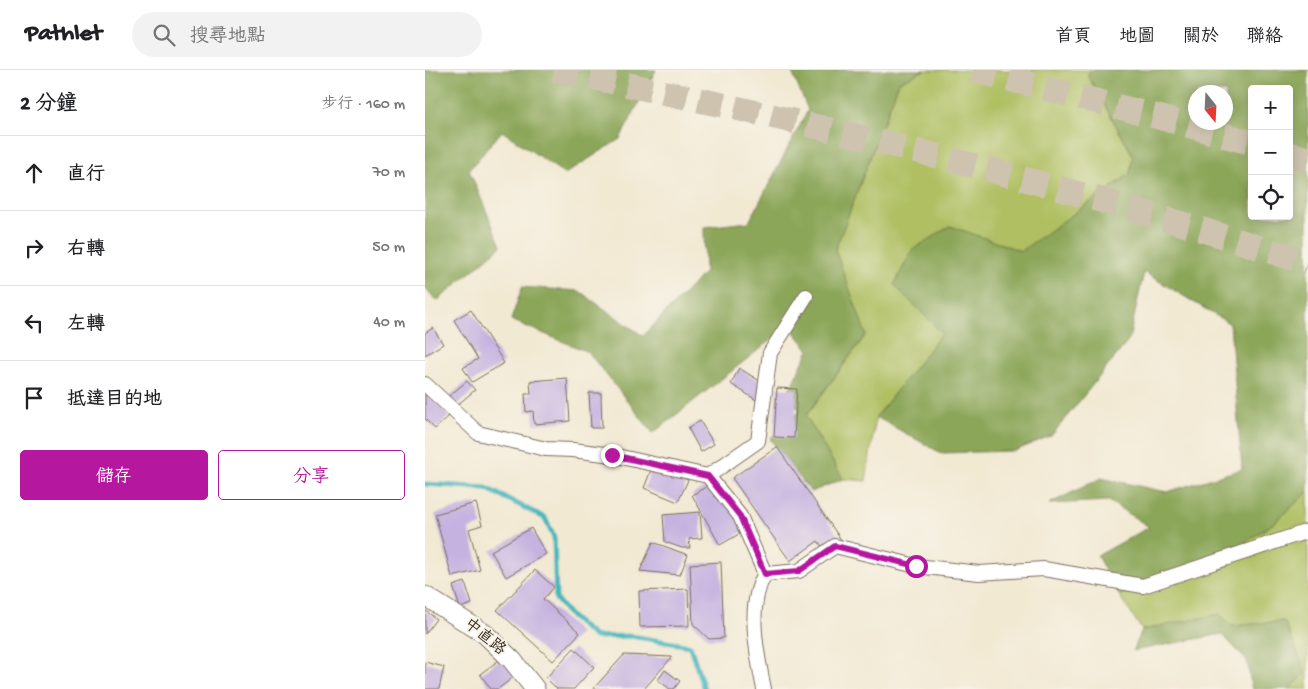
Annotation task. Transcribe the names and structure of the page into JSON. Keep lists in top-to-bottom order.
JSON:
{
  "streets": {
    "street": ["中直路"]
  },
  "north": "bottom",
  "page": {
    "header": "Pathlet",
    "search": "搜尋地點",
    "nav": [
      "首頁",
      "地圖",
      "關於",
      "聯絡"
    ],
    "heading": ["2 分鐘", "步行 · 160 m"],
    "map_buttons": ["+", "−"],
    "list": [
      ["直行", "70 m"],
      ["右轉", "50 m"],
      ["左轉", "40 m"],
      "抵達目的地"
    ],
    "buttons": ["儲存", "分享"]
  }
}
